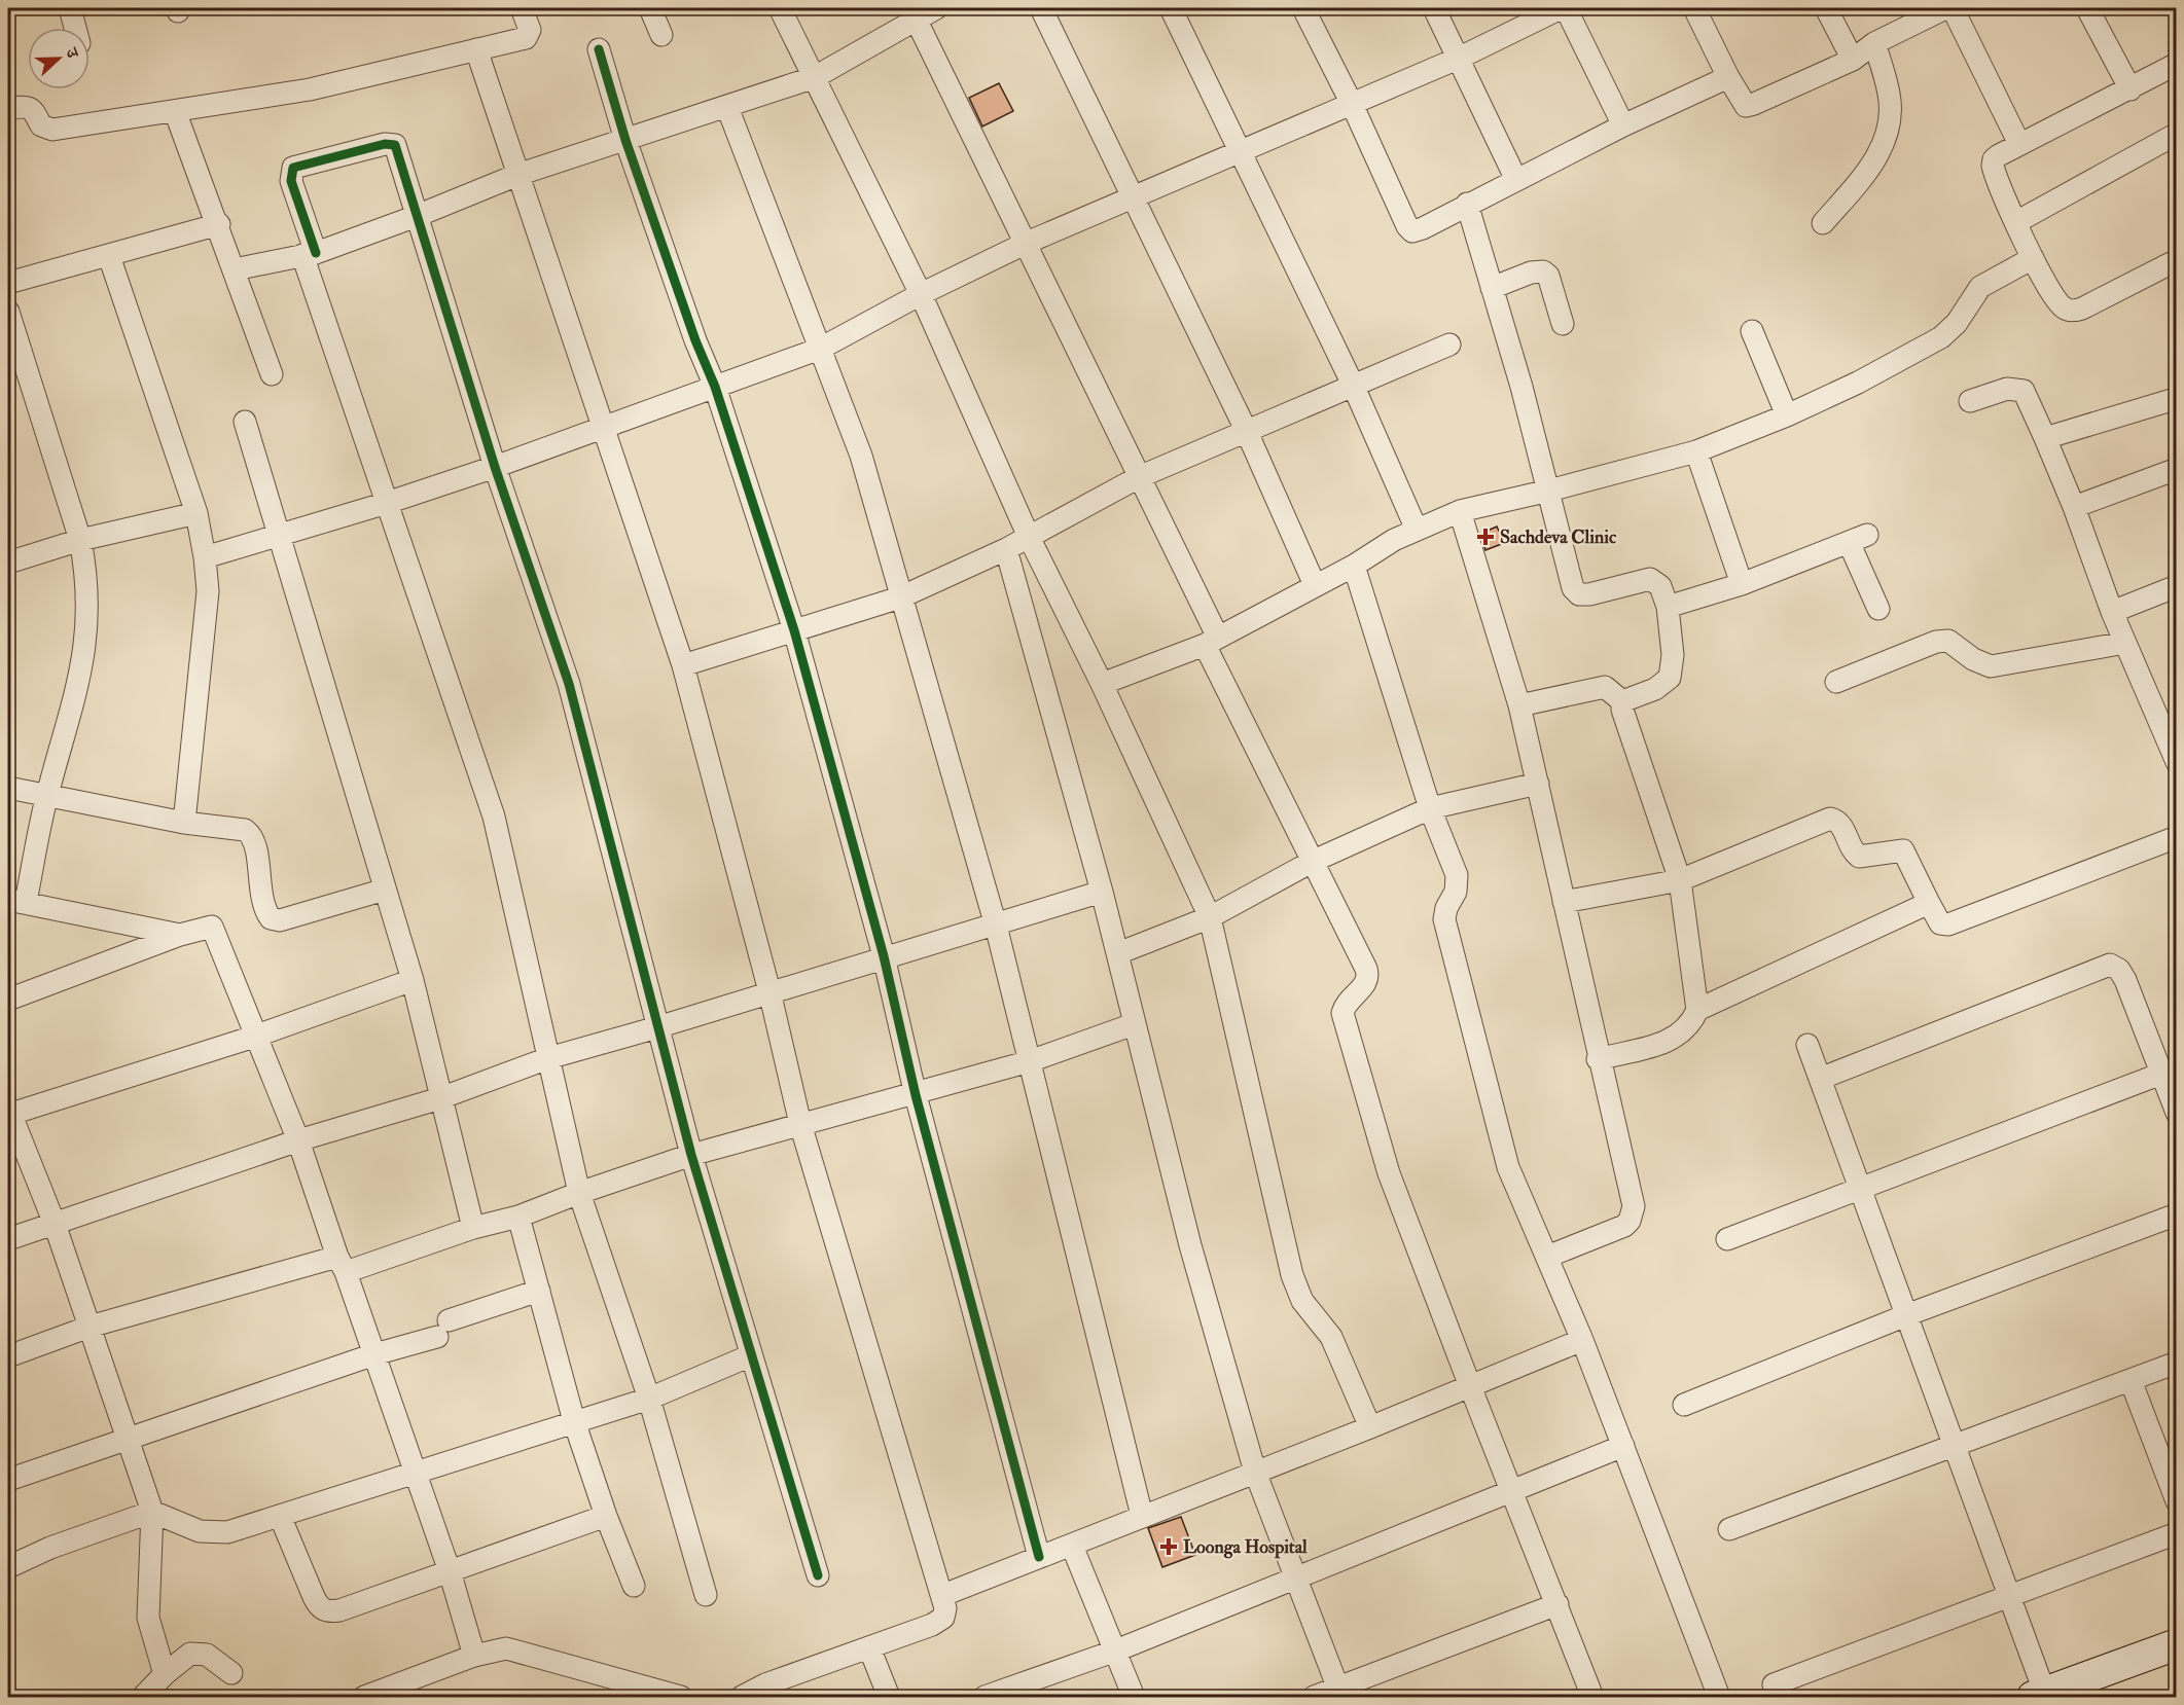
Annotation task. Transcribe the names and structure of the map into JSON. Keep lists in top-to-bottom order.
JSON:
{
  "places": {
    "health": ["Sachdeva Clinic", "Loonga Hospital"]
  },
  "north": "right"
}
